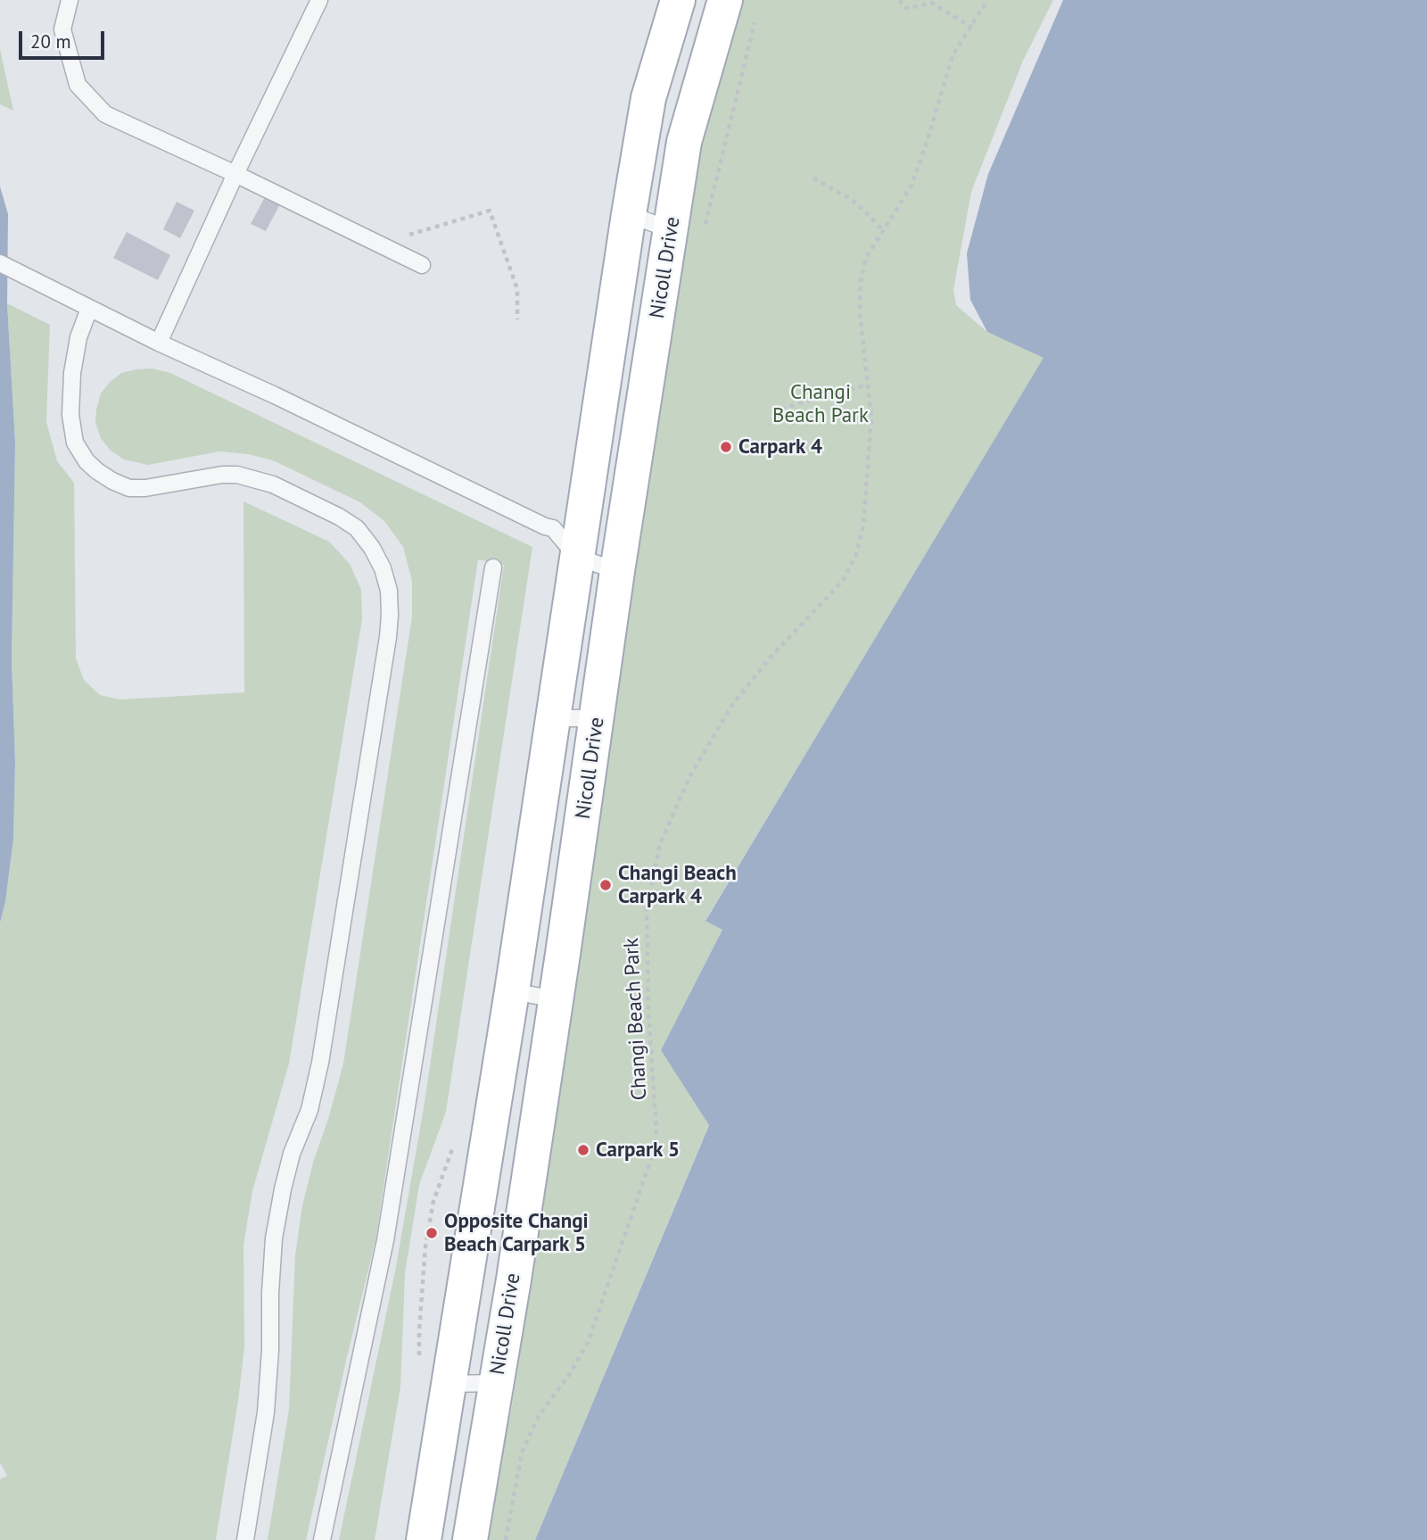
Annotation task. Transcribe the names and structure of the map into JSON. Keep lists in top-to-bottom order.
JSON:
{
  "streets": {
    "main road": ["Nicoll Drive"],
    "path": ["Changi Beach Park"]
  },
  "parks": ["Changi Beach Park"],
  "places": [
    "Carpark 4",
    "Changi Beach Carpark 4",
    "Carpark 5",
    "Opposite Changi Beach Carpark 5"
  ],
  "scale_bar": "20 m"
}
